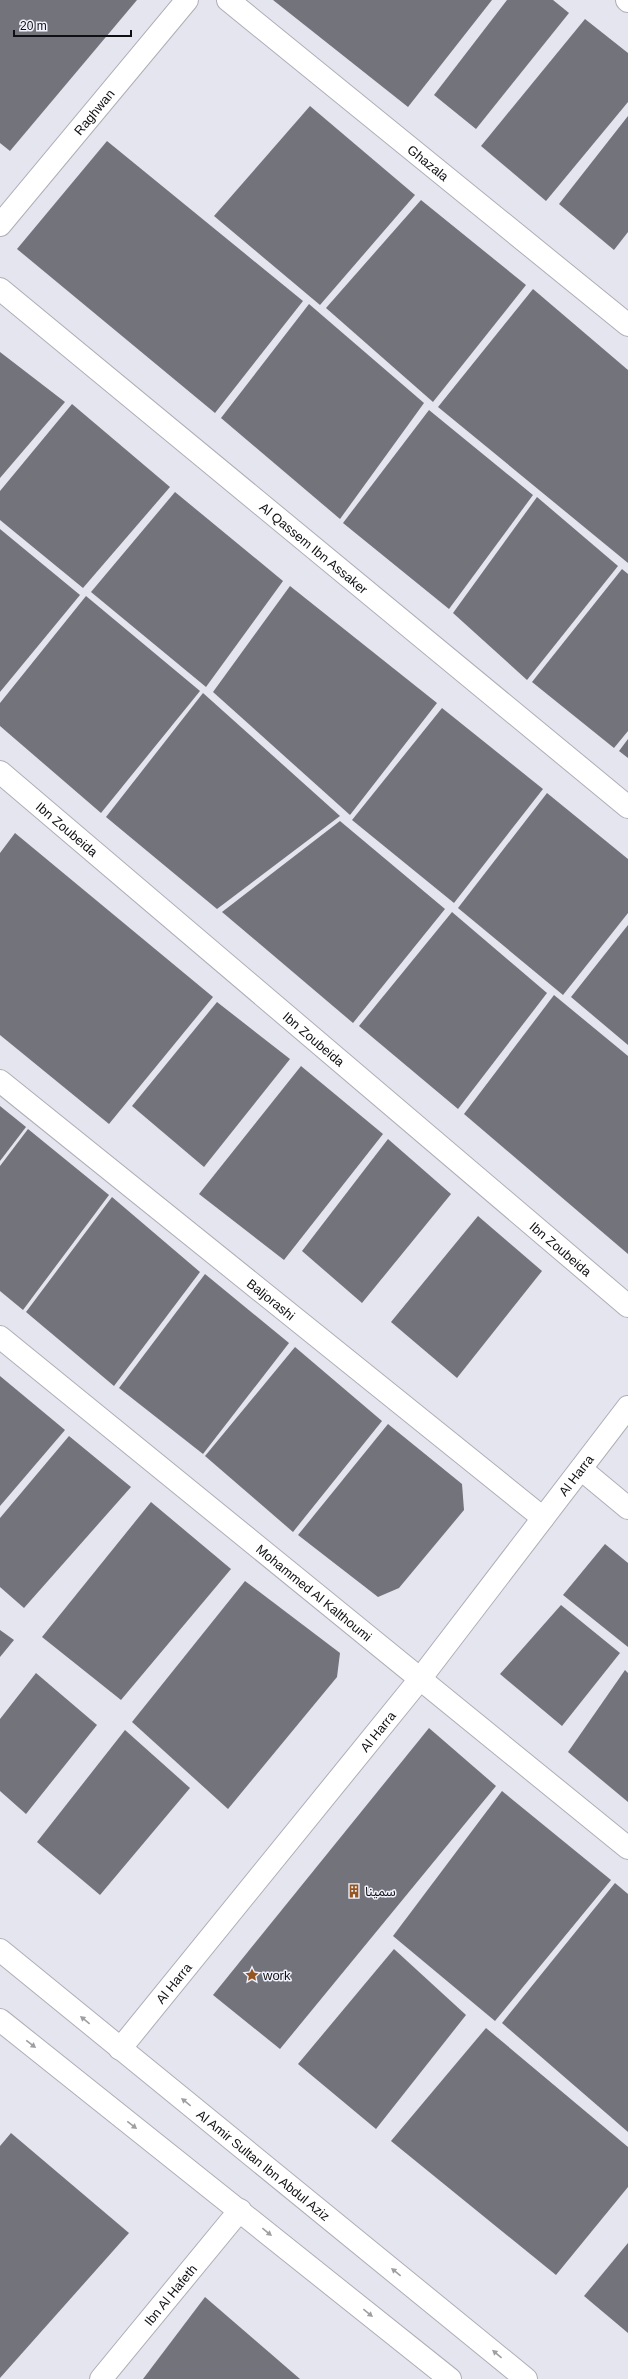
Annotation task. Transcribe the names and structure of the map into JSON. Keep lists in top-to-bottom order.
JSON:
{
  "streets": {
    "street": [
      "Raghwan",
      "Ghazala",
      "Al Qassem Ibn Assaker",
      "Ibn Zoubeida",
      "Baljorashi",
      "Al Harra",
      "Mohammed Al Kalthoumi",
      "Al Amir Sultan Ibn Abdul Aziz",
      "Ibn Al Hafeth"
    ]
  },
  "crossings": [
    ["Baljorashi", "Al Harra"],
    ["Al Harra", "Mohammed Al Kalthoumi"],
    ["Al Harra", "Al Amir Sultan Ibn Abdul Aziz"]
  ],
  "places": {
    "building": ["سمينا"],
    "place": ["work"]
  },
  "scale_bar": "20 m"
}
